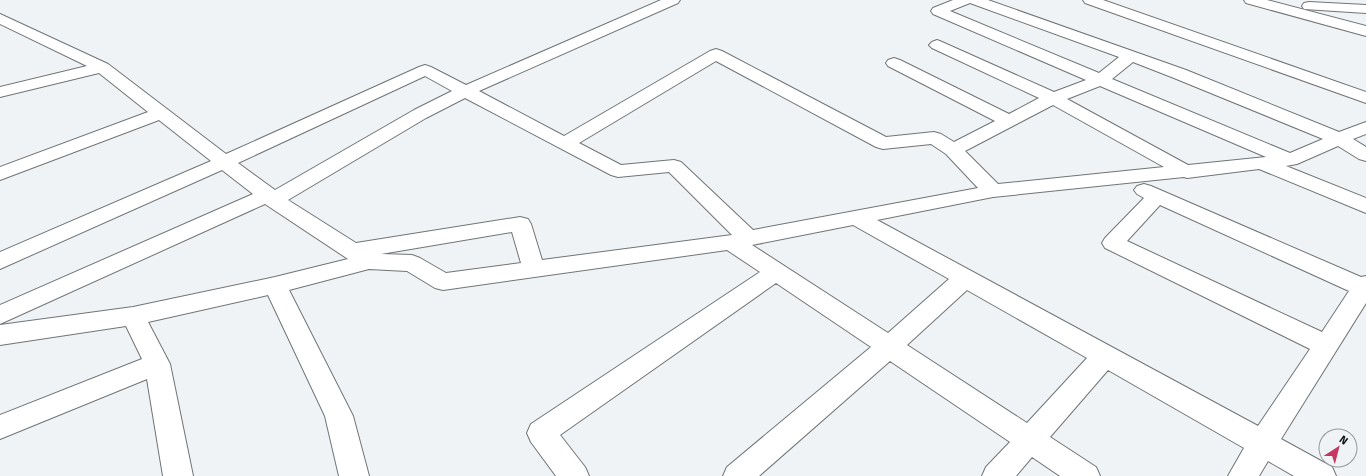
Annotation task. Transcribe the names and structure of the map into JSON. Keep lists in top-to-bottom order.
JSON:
{
  "north": "top right"
}
